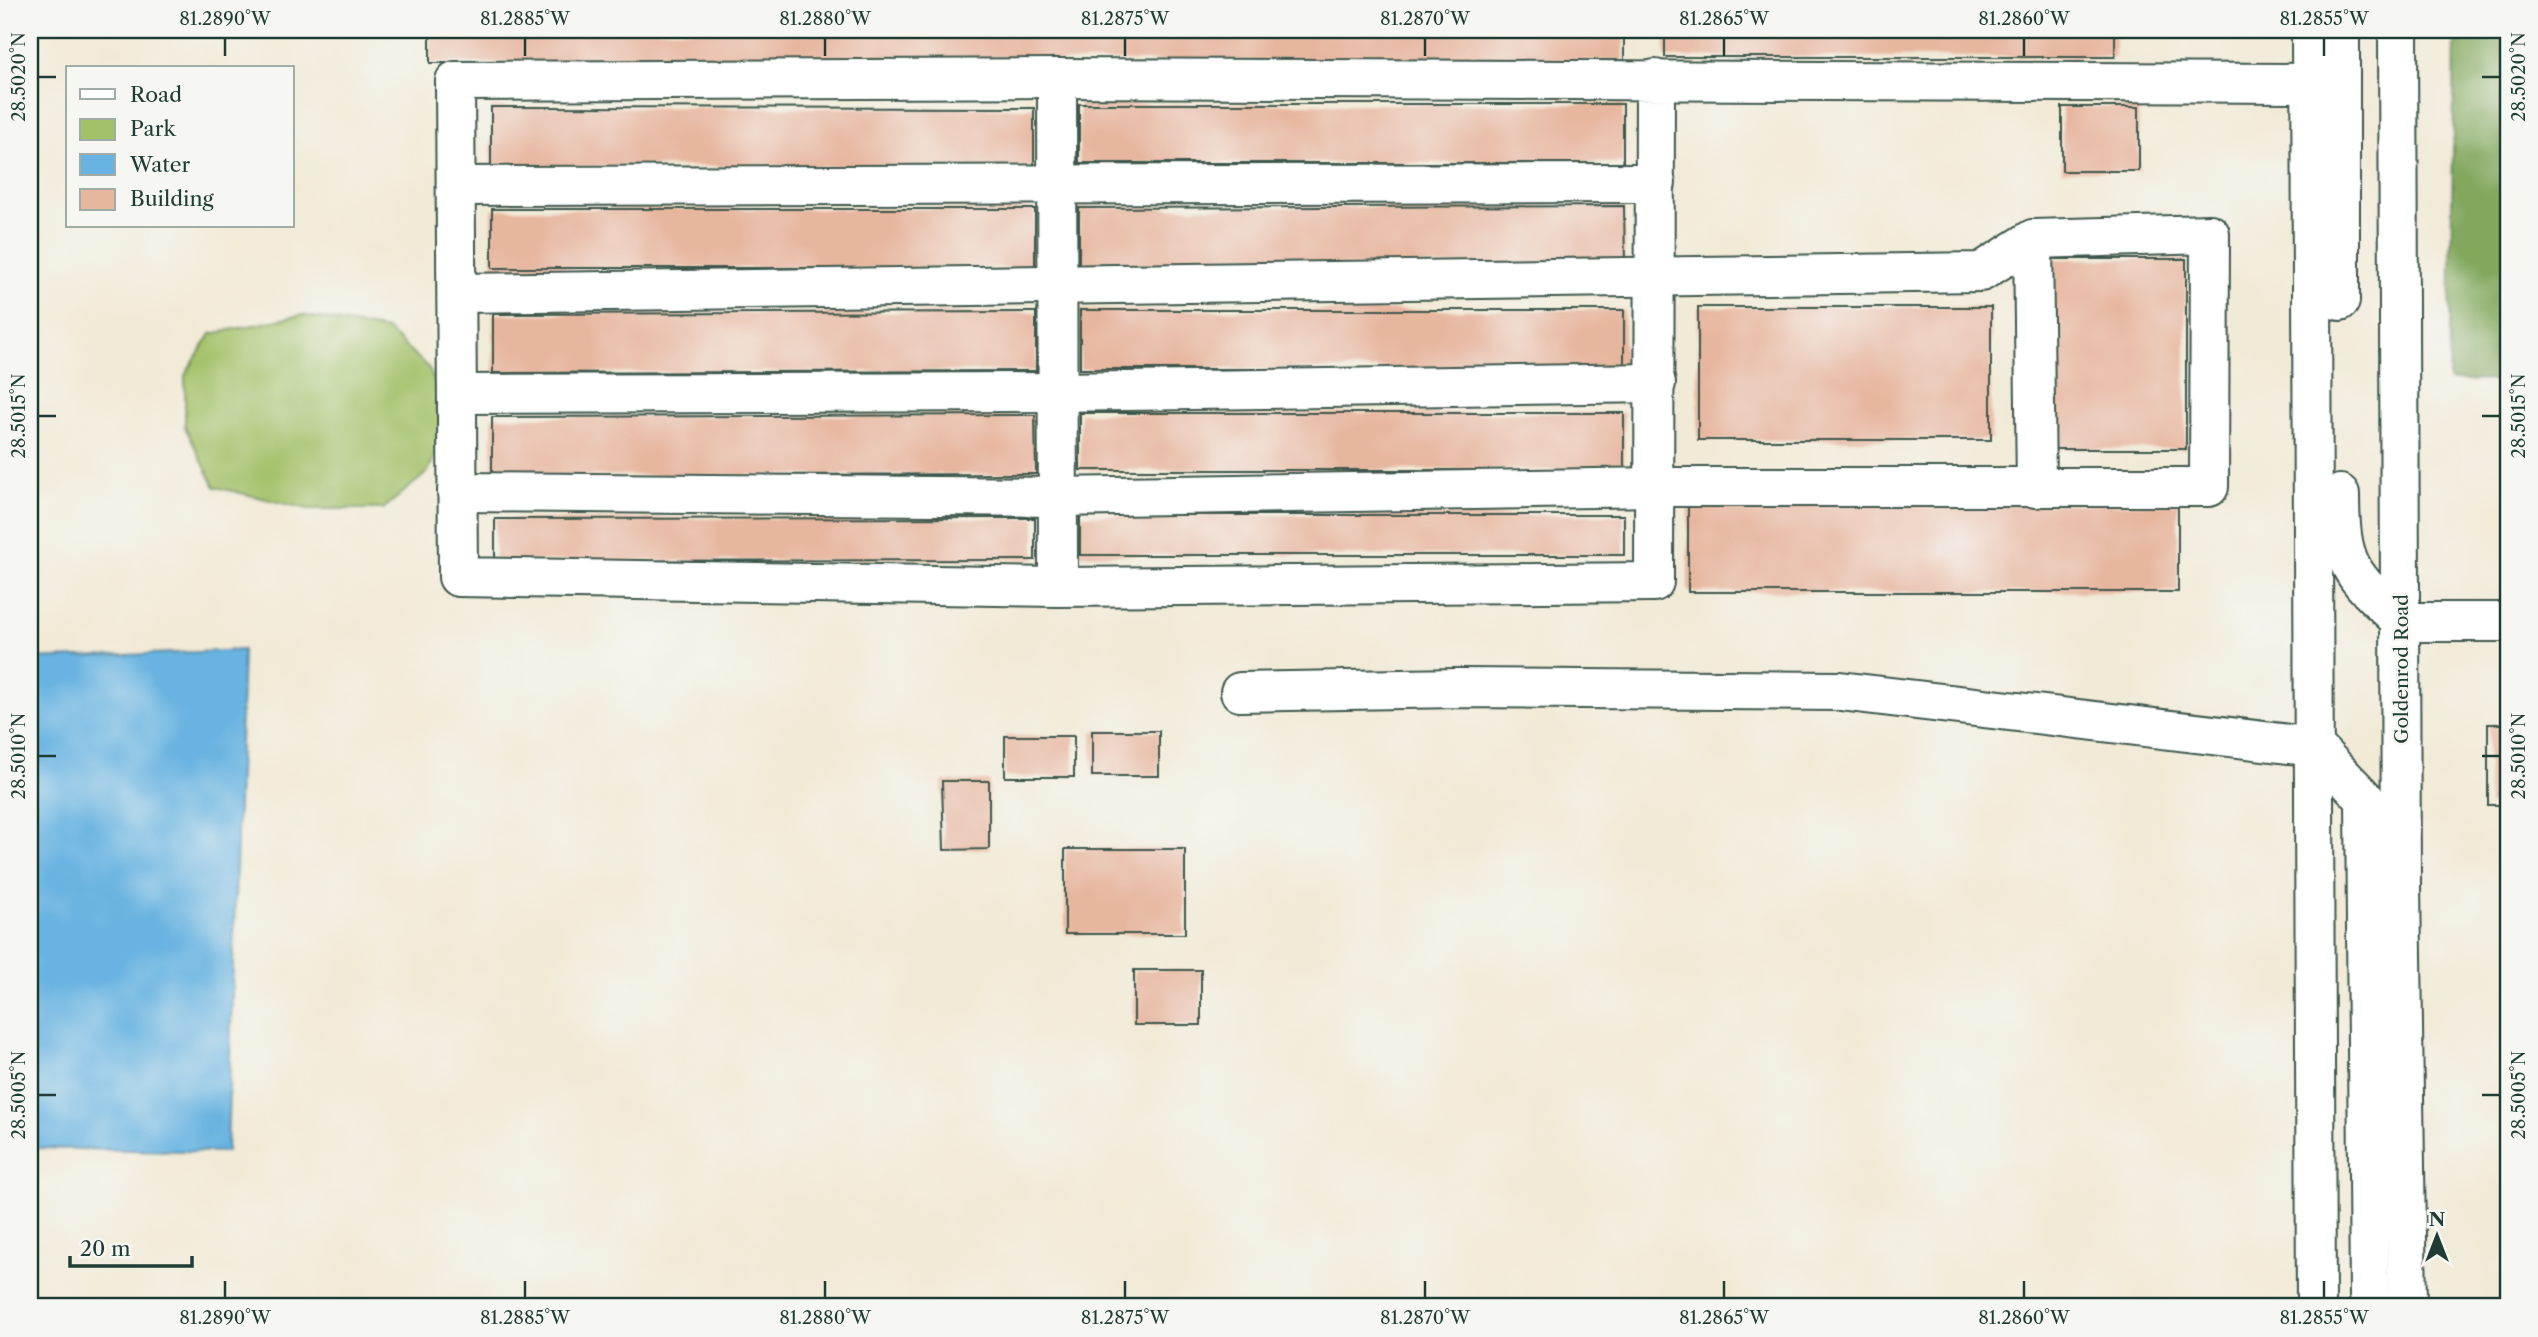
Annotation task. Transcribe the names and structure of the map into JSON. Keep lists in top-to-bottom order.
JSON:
{
  "streets": {
    "main road": ["Goldenrod Road"]
  },
  "legend": [
    "Road",
    "Park",
    "Water",
    "Building"
  ],
  "scale_bar": "20 m",
  "north": "top",
  "coordinates": [
    "81.2890°W",
    "81.2885°W",
    "81.2880°W",
    "81.2875°W",
    "81.2870°W",
    "81.2865°W",
    "81.2860°W",
    "81.2855°W",
    "28.5020°N",
    "28.5015°N",
    "28.5010°N",
    "28.5005°N"
  ]
}
